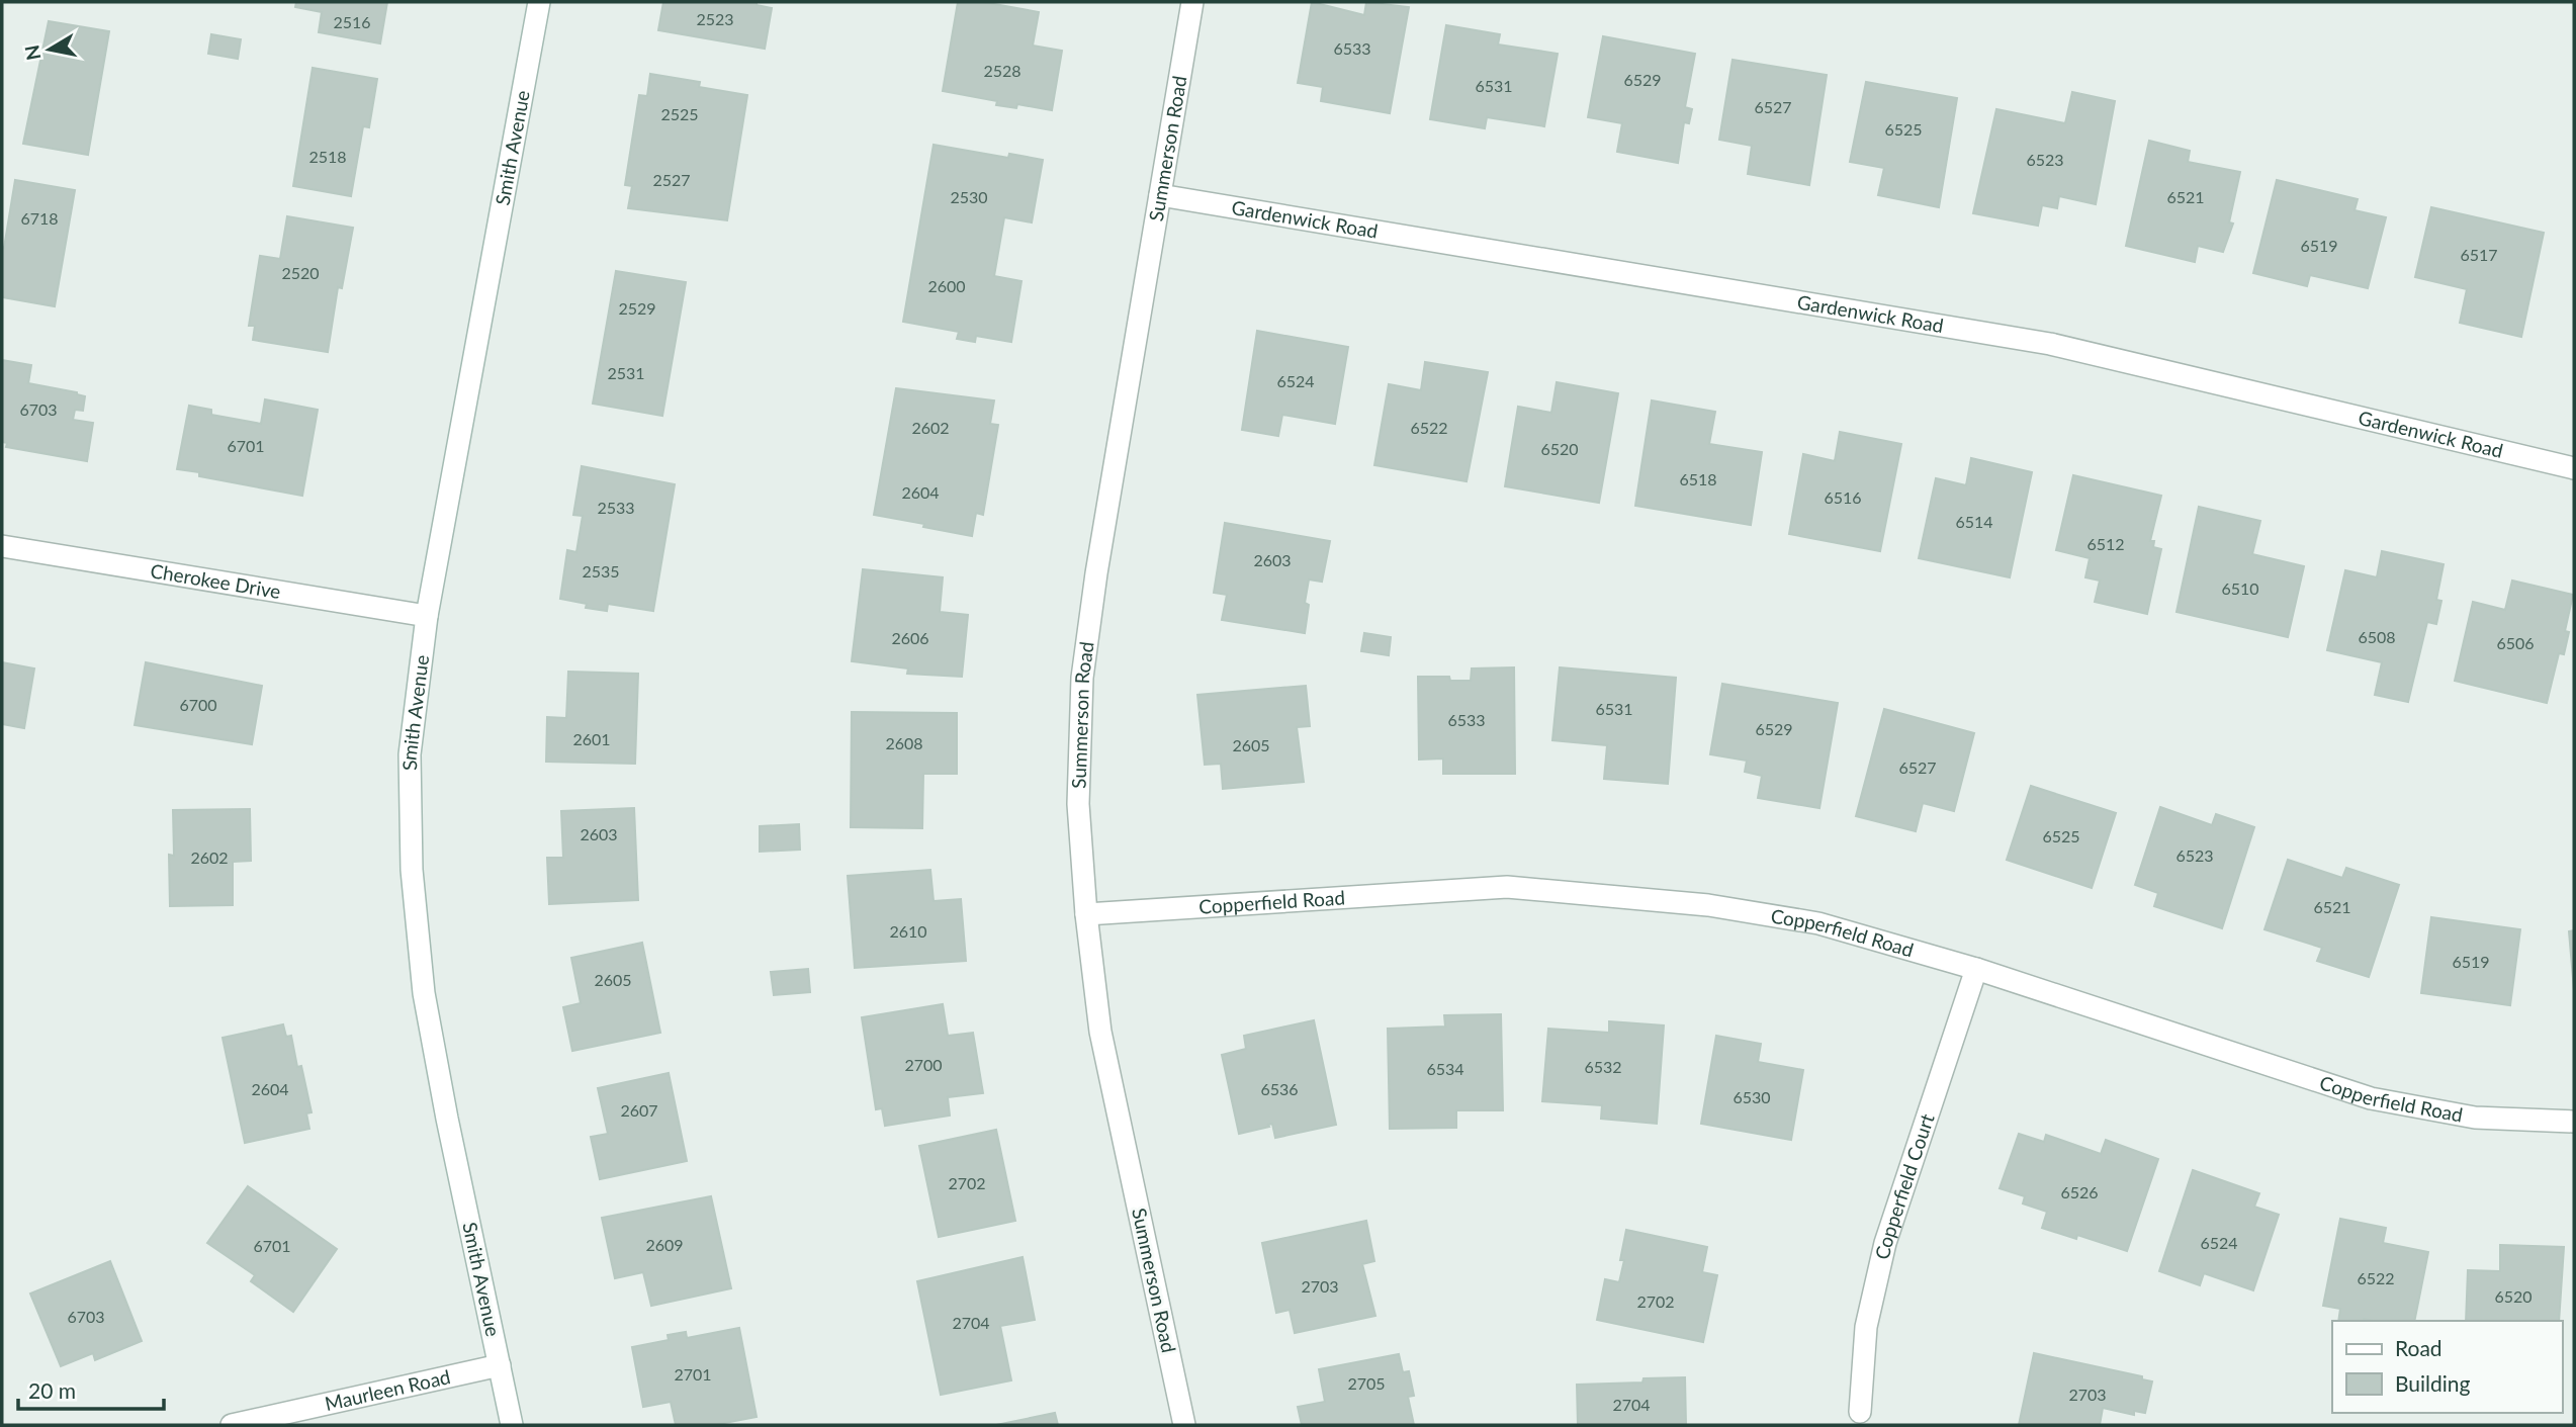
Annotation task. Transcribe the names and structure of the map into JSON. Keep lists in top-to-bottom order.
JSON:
{
  "streets": {
    "street": [
      "Smith Avenue",
      "Summerson Road",
      "Gardenwick Road",
      "Cherokee Drive",
      "Copperfield Road",
      "Copperfield Court",
      "Maurleen Road"
    ]
  },
  "crossings": [
    ["Smith Avenue", "Cherokee Drive"],
    ["Smith Avenue", "Maurleen Road"],
    ["Summerson Road", "Gardenwick Road"],
    ["Summerson Road", "Copperfield Road"],
    ["Copperfield Road", "Copperfield Court"]
  ],
  "house_numbers": [
    "2523",
    "2516",
    "6533",
    "2528",
    "6529",
    "6531",
    "6527",
    "2525",
    "6525",
    "2518",
    "6523",
    "2527",
    "2530",
    "6521",
    "6718",
    "6519",
    "6517",
    "2520",
    "2600",
    "2529",
    "2531",
    "6524",
    "6703",
    "2602",
    "6522",
    "6701",
    "6520",
    "6518",
    "2604",
    "6516",
    "2533",
    "6514",
    "6512",
    "2603",
    "2535",
    "6510",
    "6508",
    "2606",
    "6506",
    "6700",
    "6531",
    "6533",
    "6529",
    "2601",
    "2608",
    "2605",
    "6527",
    "2603",
    "6525",
    "6523",
    "2602",
    "6521",
    "2610",
    "6519",
    "2605",
    "2700",
    "6532",
    "6534",
    "2604",
    "6536",
    "6530",
    "2607",
    "2702",
    "6526",
    "6524",
    "2609",
    "6701",
    "6522",
    "2703",
    "6520",
    "2702",
    "6703",
    "2704",
    "2701",
    "2705",
    "2703",
    "2704"
  ],
  "legend": ["Road", "Building"],
  "scale_bar": "20 m",
  "north": "left"
}
